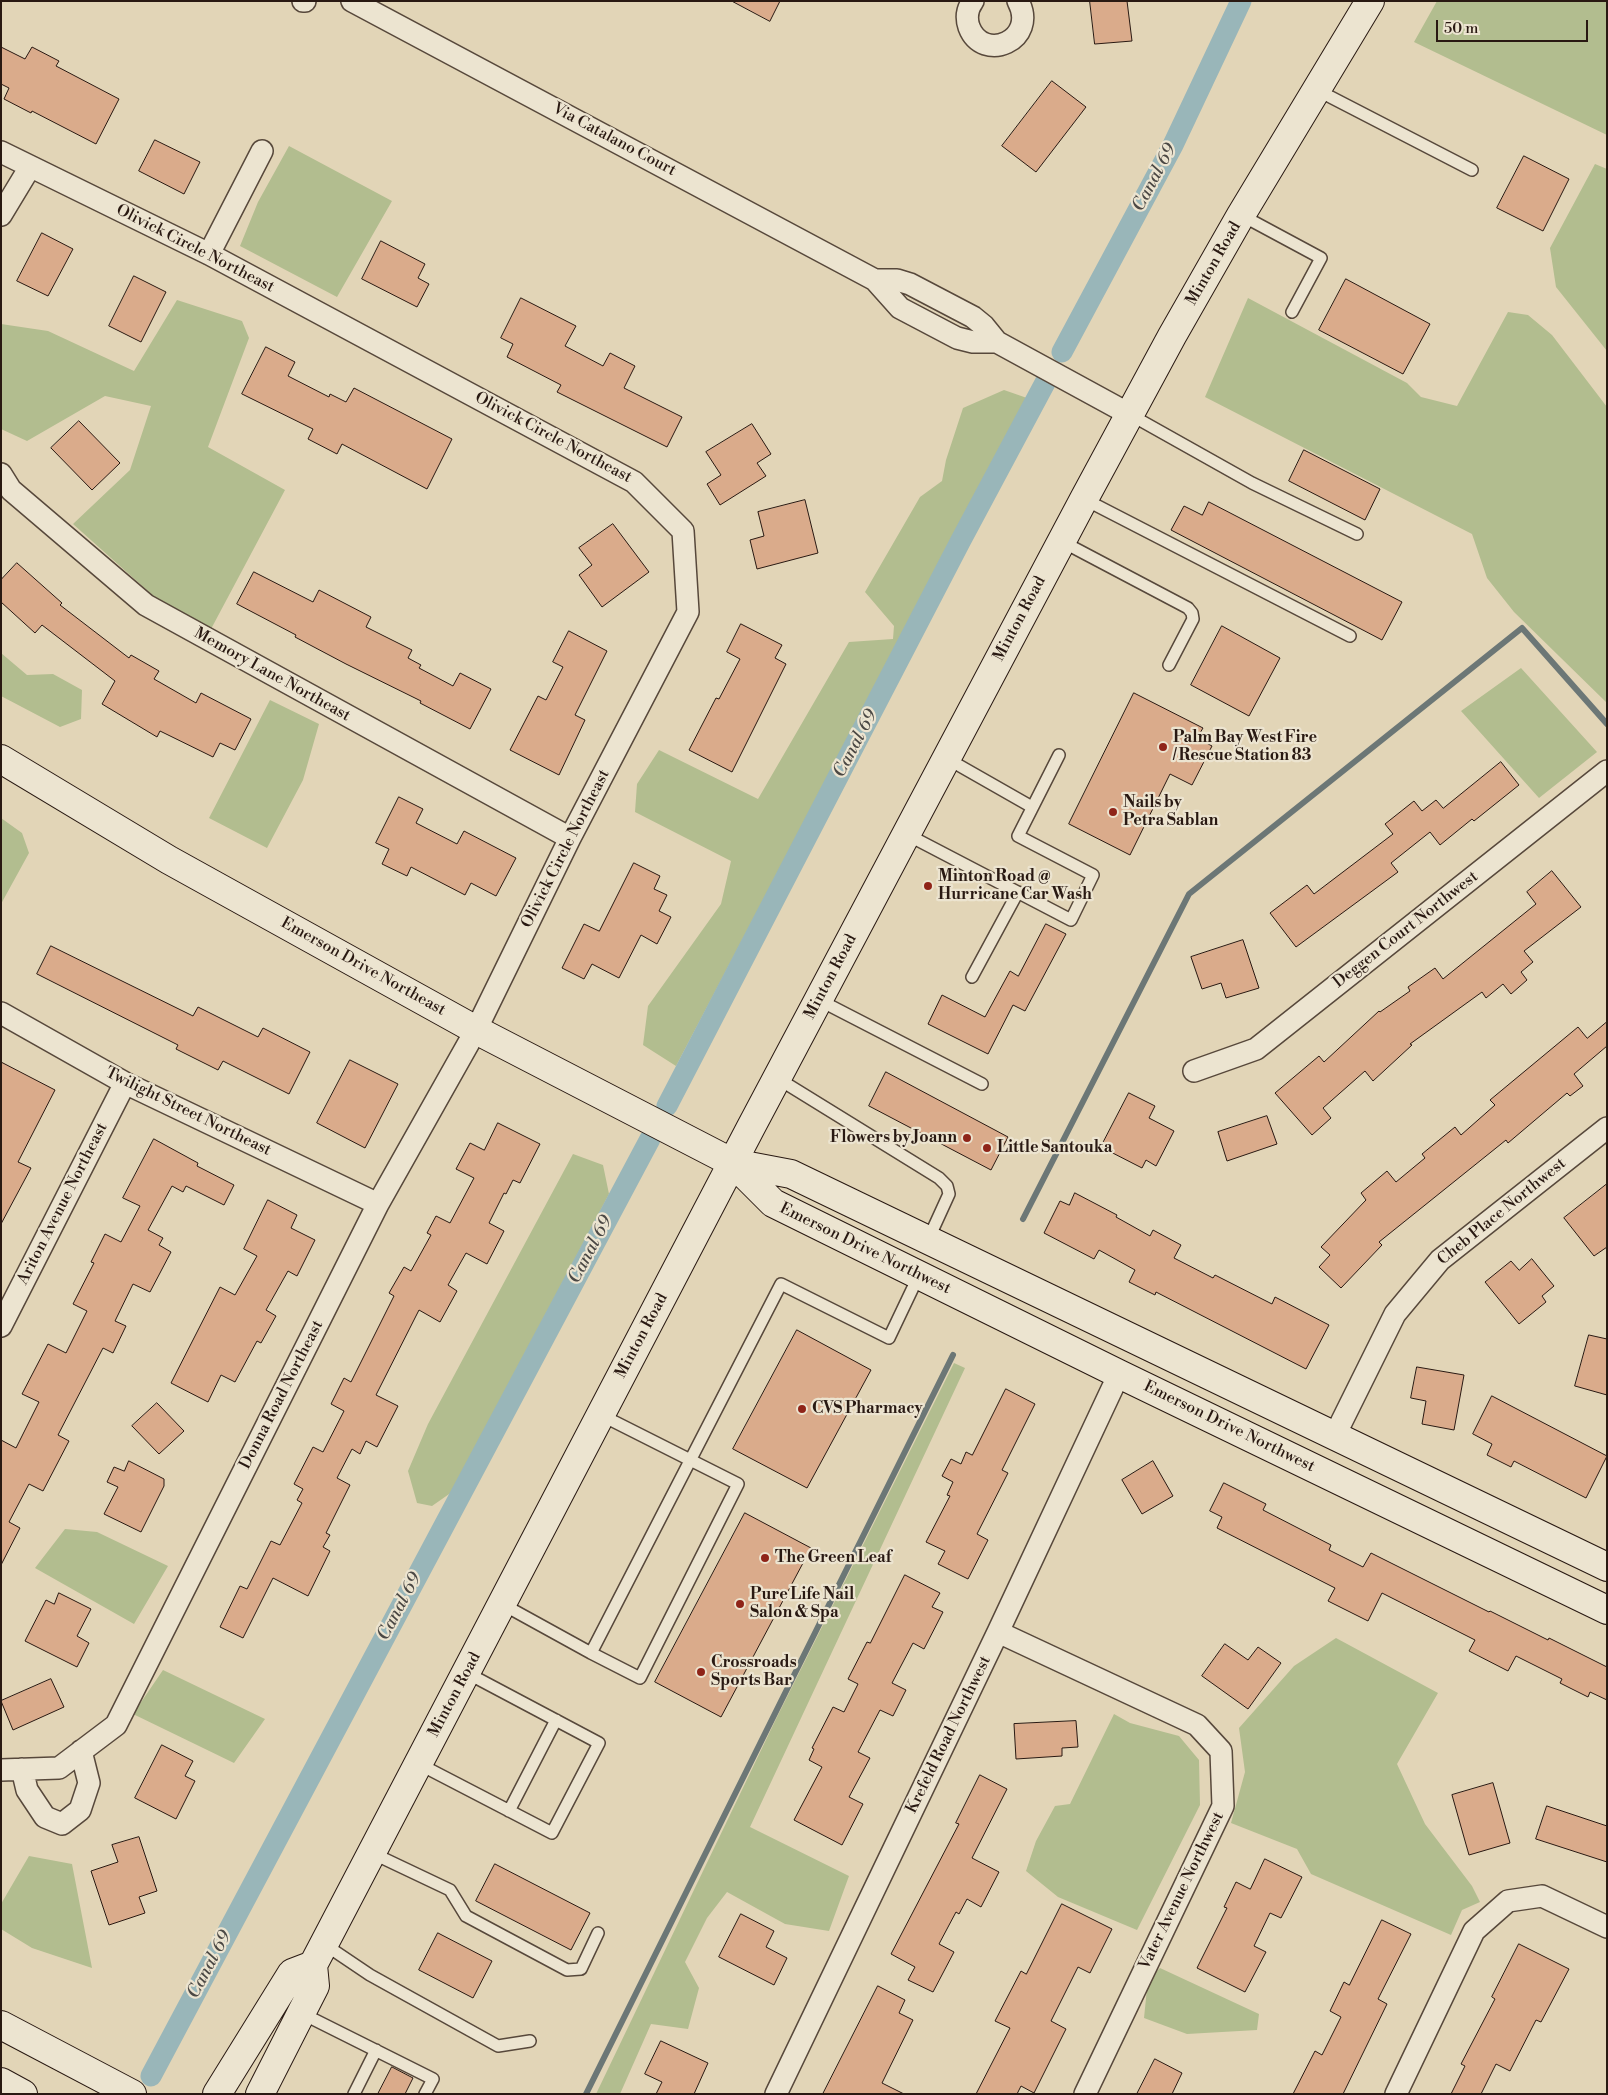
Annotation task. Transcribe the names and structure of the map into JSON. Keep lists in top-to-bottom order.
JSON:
{
  "streets": {
    "street": [
      "Via Catalano Court",
      "Olivick Circle Northeast",
      "Minton Road",
      "Memory Lane Northeast",
      "Deggen Court Northwest",
      "Emerson Drive Northeast",
      "Twilight Street Northeast",
      "Ariton Avenue Northeast",
      "Cheb Place Northwest",
      "Emerson Drive Northwest",
      "Donna Road Northeast",
      "Krefeld Road Northwest",
      "Vater Avenue Northwest"
    ]
  },
  "crossings": [
    ["Via Catalano Court", "Minton Road"],
    ["Olivick Circle Northeast", "Memory Lane Northeast"],
    ["Olivick Circle Northeast", "Emerson Drive Northeast"],
    ["Olivick Circle Northeast", "Donna Road Northeast"],
    ["Minton Road", "Emerson Drive Northeast"],
    ["Minton Road", "Emerson Drive Northwest"],
    ["Emerson Drive Northeast", "Emerson Drive Northwest"],
    ["Emerson Drive Northeast", "Donna Road Northeast"],
    ["Twilight Street Northeast", "Ariton Avenue Northeast"],
    ["Twilight Street Northeast", "Donna Road Northeast"],
    ["Emerson Drive Northwest", "Krefeld Road Northwest"],
    ["Krefeld Road Northwest", "Vater Avenue Northwest"]
  ],
  "water": ["Canal 69"],
  "places": [
    "Palm Bay West Fire / Rescue Station 83",
    "Nails by Petra Sablan",
    "Minton Road @ Hurricane Car Wash",
    "Flowers by Joann",
    "Little Santouka",
    "CVS Pharmacy",
    "The Green Leaf",
    "Pure Life Nail Salon & Spa",
    "Crossroads Sports Bar"
  ],
  "scale_bar": "50 m"
}
